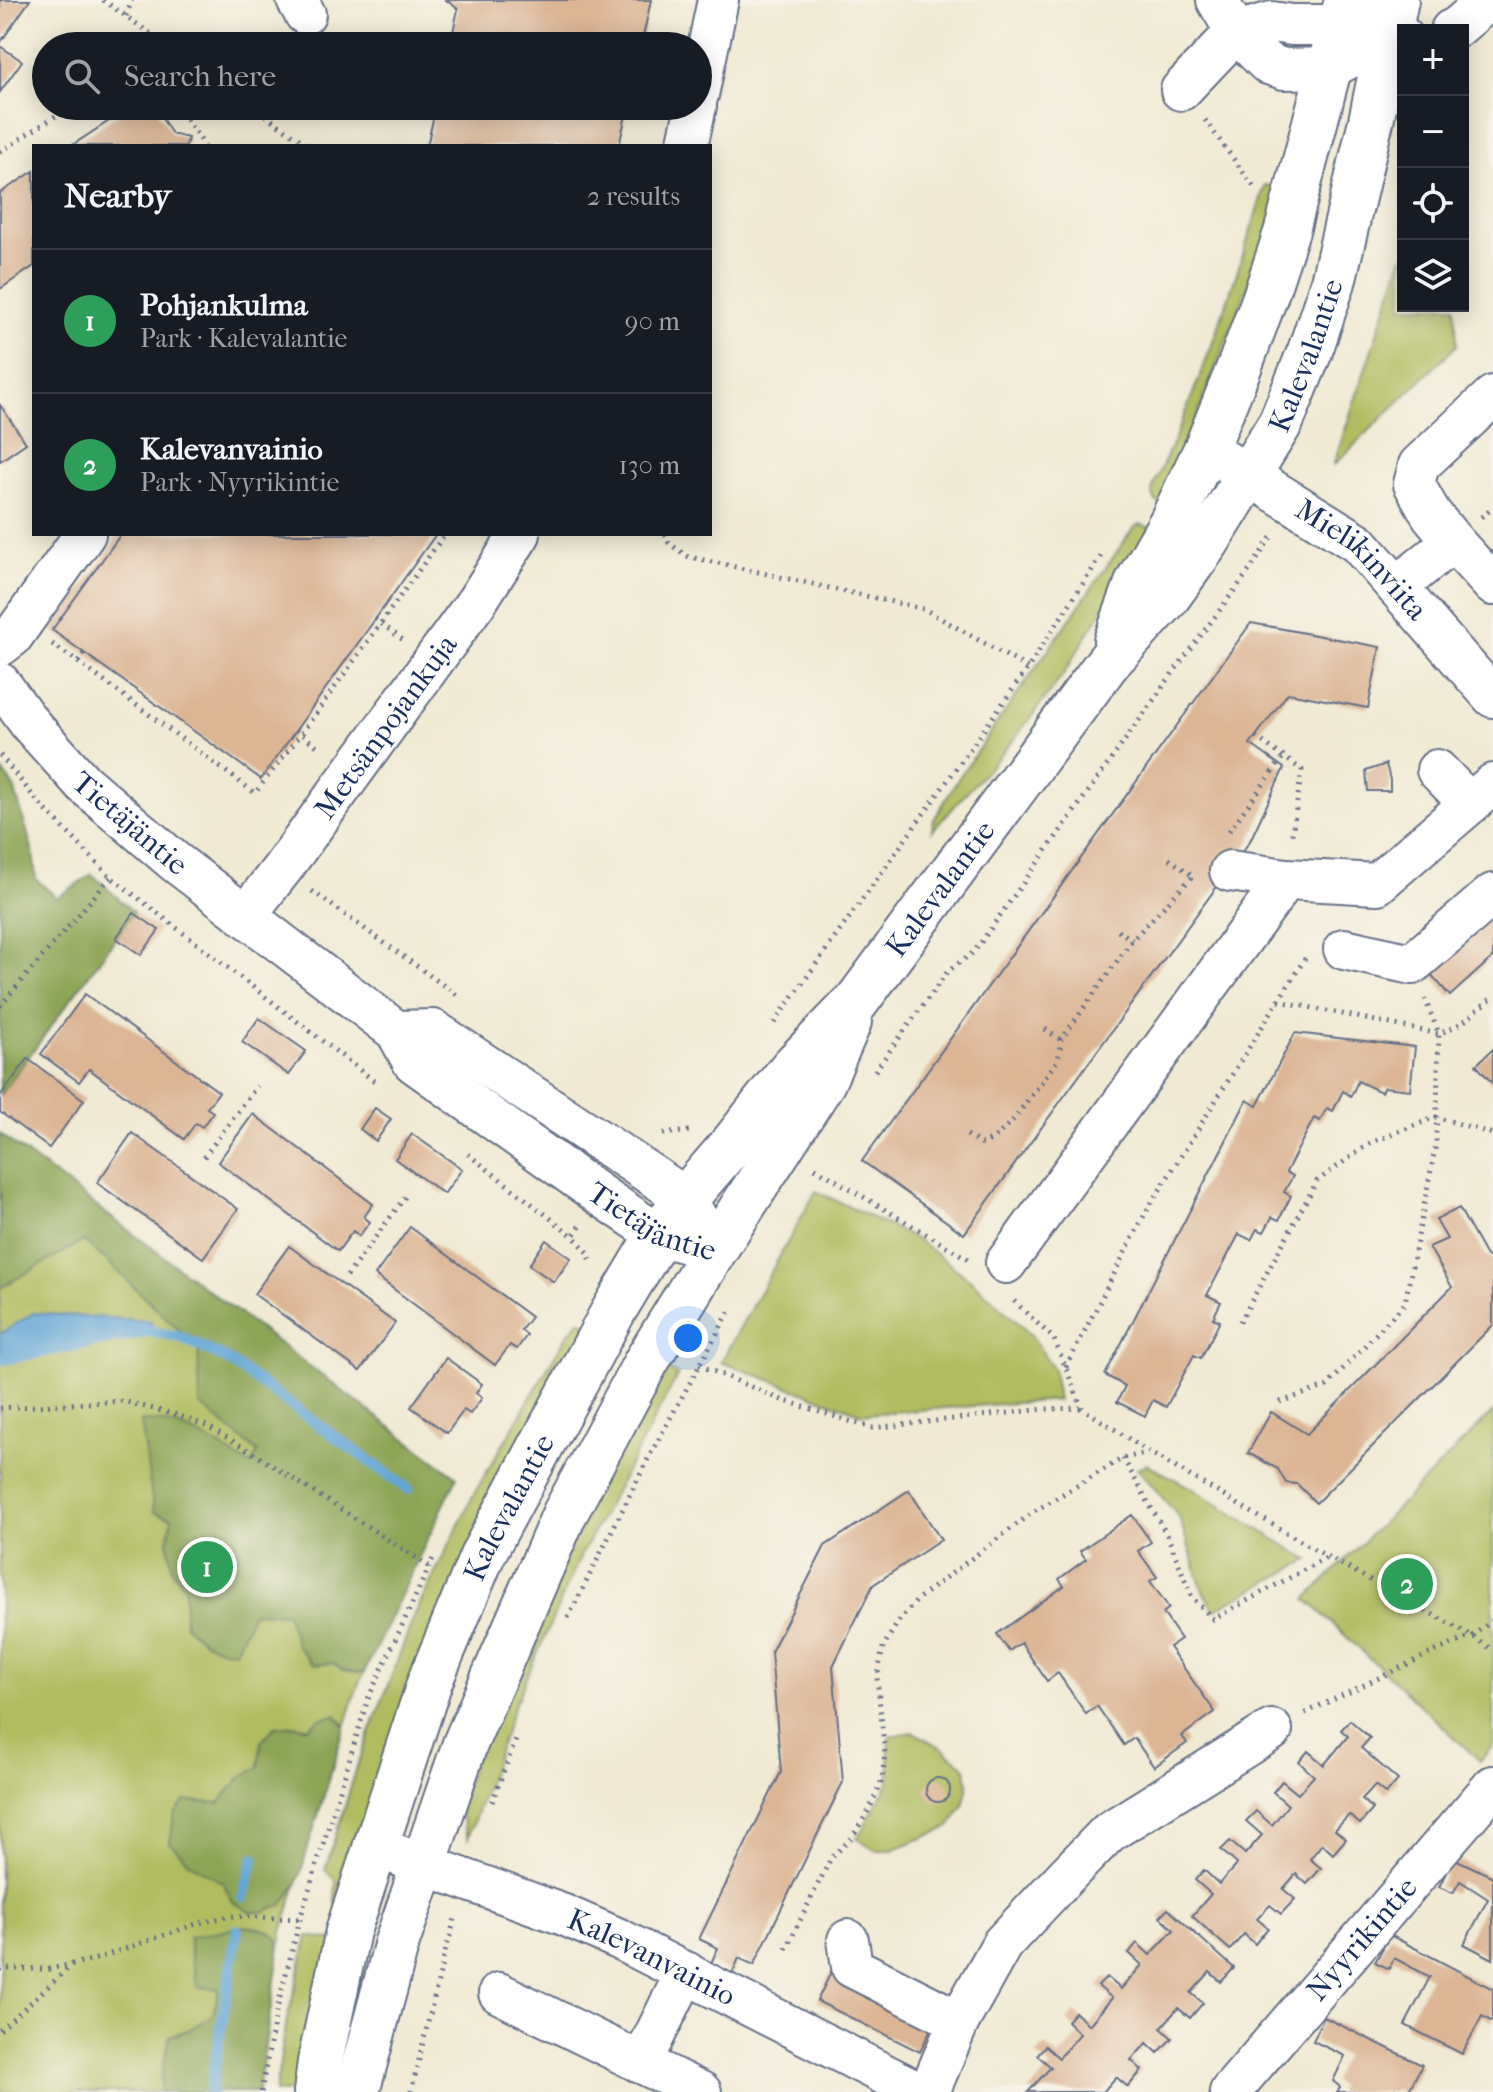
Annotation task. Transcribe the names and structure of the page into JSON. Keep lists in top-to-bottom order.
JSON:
{
  "streets": {
    "main road": ["Kalevalantie"],
    "street": [
      "Mielikinviita",
      "Metsänpojankuja",
      "Tietäjäntie",
      "Nyyrikintie",
      "Kalevanvainio"
    ]
  },
  "crossings": [
    ["Kalevalantie", "Mielikinviita"],
    ["Kalevalantie", "Tietäjäntie"],
    ["Kalevalantie", "Kalevanvainio"],
    ["Metsänpojankuja", "Tietäjäntie"]
  ],
  "page": {
    "map_buttons": ["+", "−"],
    "search": "Search here",
    "heading": ["Nearby", "2 results"],
    "list": [
      {
        "mark": "1",
        "name": "Pohjankulma",
        "note": "Park · Kalevalantie",
        "value": "90 m"
      },
      {
        "mark": "2",
        "name": "Kalevanvainio",
        "note": "Park · Nyyrikintie",
        "value": "130 m"
      }
    ],
    "pins": ["1", "2"]
  }
}
